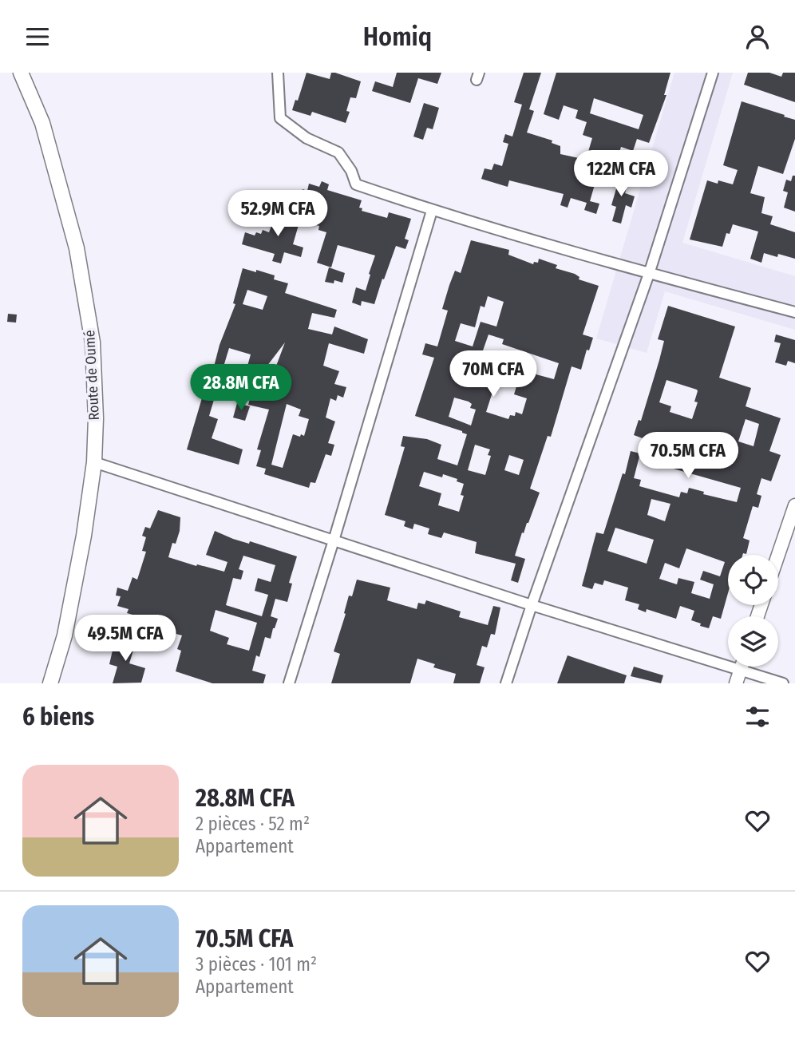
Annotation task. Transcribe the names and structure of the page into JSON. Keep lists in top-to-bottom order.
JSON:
{
  "streets": {
    "main road": ["Route de Oumé"]
  },
  "page": {
    "header": "Homiq",
    "price": [
      "122M CFA",
      "52.9M CFA",
      "70M CFA",
      "28.8M CFA",
      "70.5M CFA",
      "49.5M CFA"
    ],
    "heading": "6 biens",
    "list": [
      {
        "name": "28.8M CFA",
        "note": "2 pièces · 52 m² · Appartement"
      },
      {
        "name": "70.5M CFA",
        "note": "3 pièces · 101 m² · Appartement"
      }
    ]
  }
}
